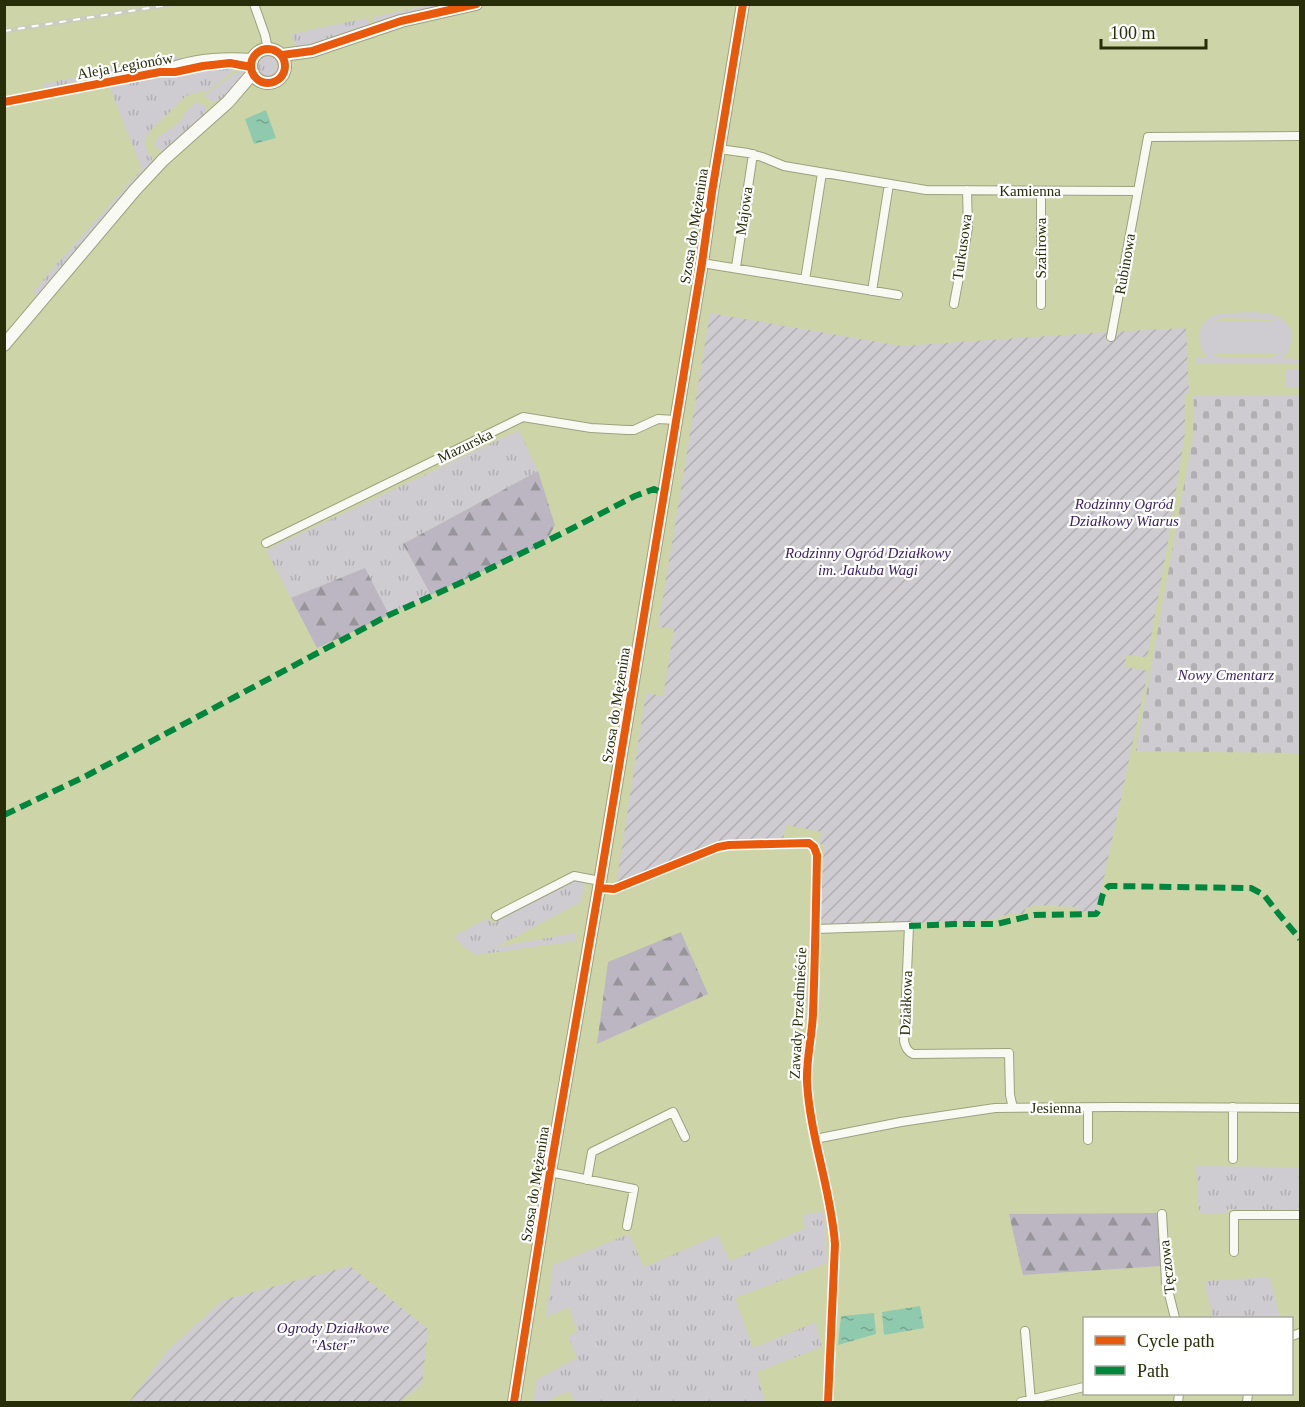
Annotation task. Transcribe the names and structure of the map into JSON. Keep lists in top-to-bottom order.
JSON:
{
  "streets": {
    "main road": ["Szosa do Mężenina"],
    "street": [
      "Aleja Legionów",
      "Kamienna",
      "Majowa",
      "Turkusowa",
      "Szafirowa",
      "Rubinowa",
      "Mazurska",
      "Działkowa",
      "Zawady Przedmieście",
      "Jesienna",
      "Tęczowa"
    ]
  },
  "crossings": [
    ["Kamienna", "Majowa"],
    ["Kamienna", "Szosa do Mężenina"],
    ["Kamienna", "Turkusowa"],
    ["Kamienna", "Szafirowa"],
    ["Kamienna", "Rubinowa"],
    ["Szosa do Mężenina", "Mazurska"],
    ["Szosa do Mężenina", "Zawady Przedmieście"],
    ["Działkowa", "Zawady Przedmieście"],
    ["Działkowa", "Jesienna"],
    ["Zawady Przedmieście", "Jesienna"]
  ],
  "parks": [
    "Rodzinny Ogród Działkowy Wiarus",
    "Rodzinny Ogród Działkowy im. Jakuba Wagi",
    "Nowy Cmentarz",
    "Ogrody Działkowe \"Aster\""
  ],
  "legend": ["Cycle path", "Path"],
  "scale_bar": "100 m"
}
